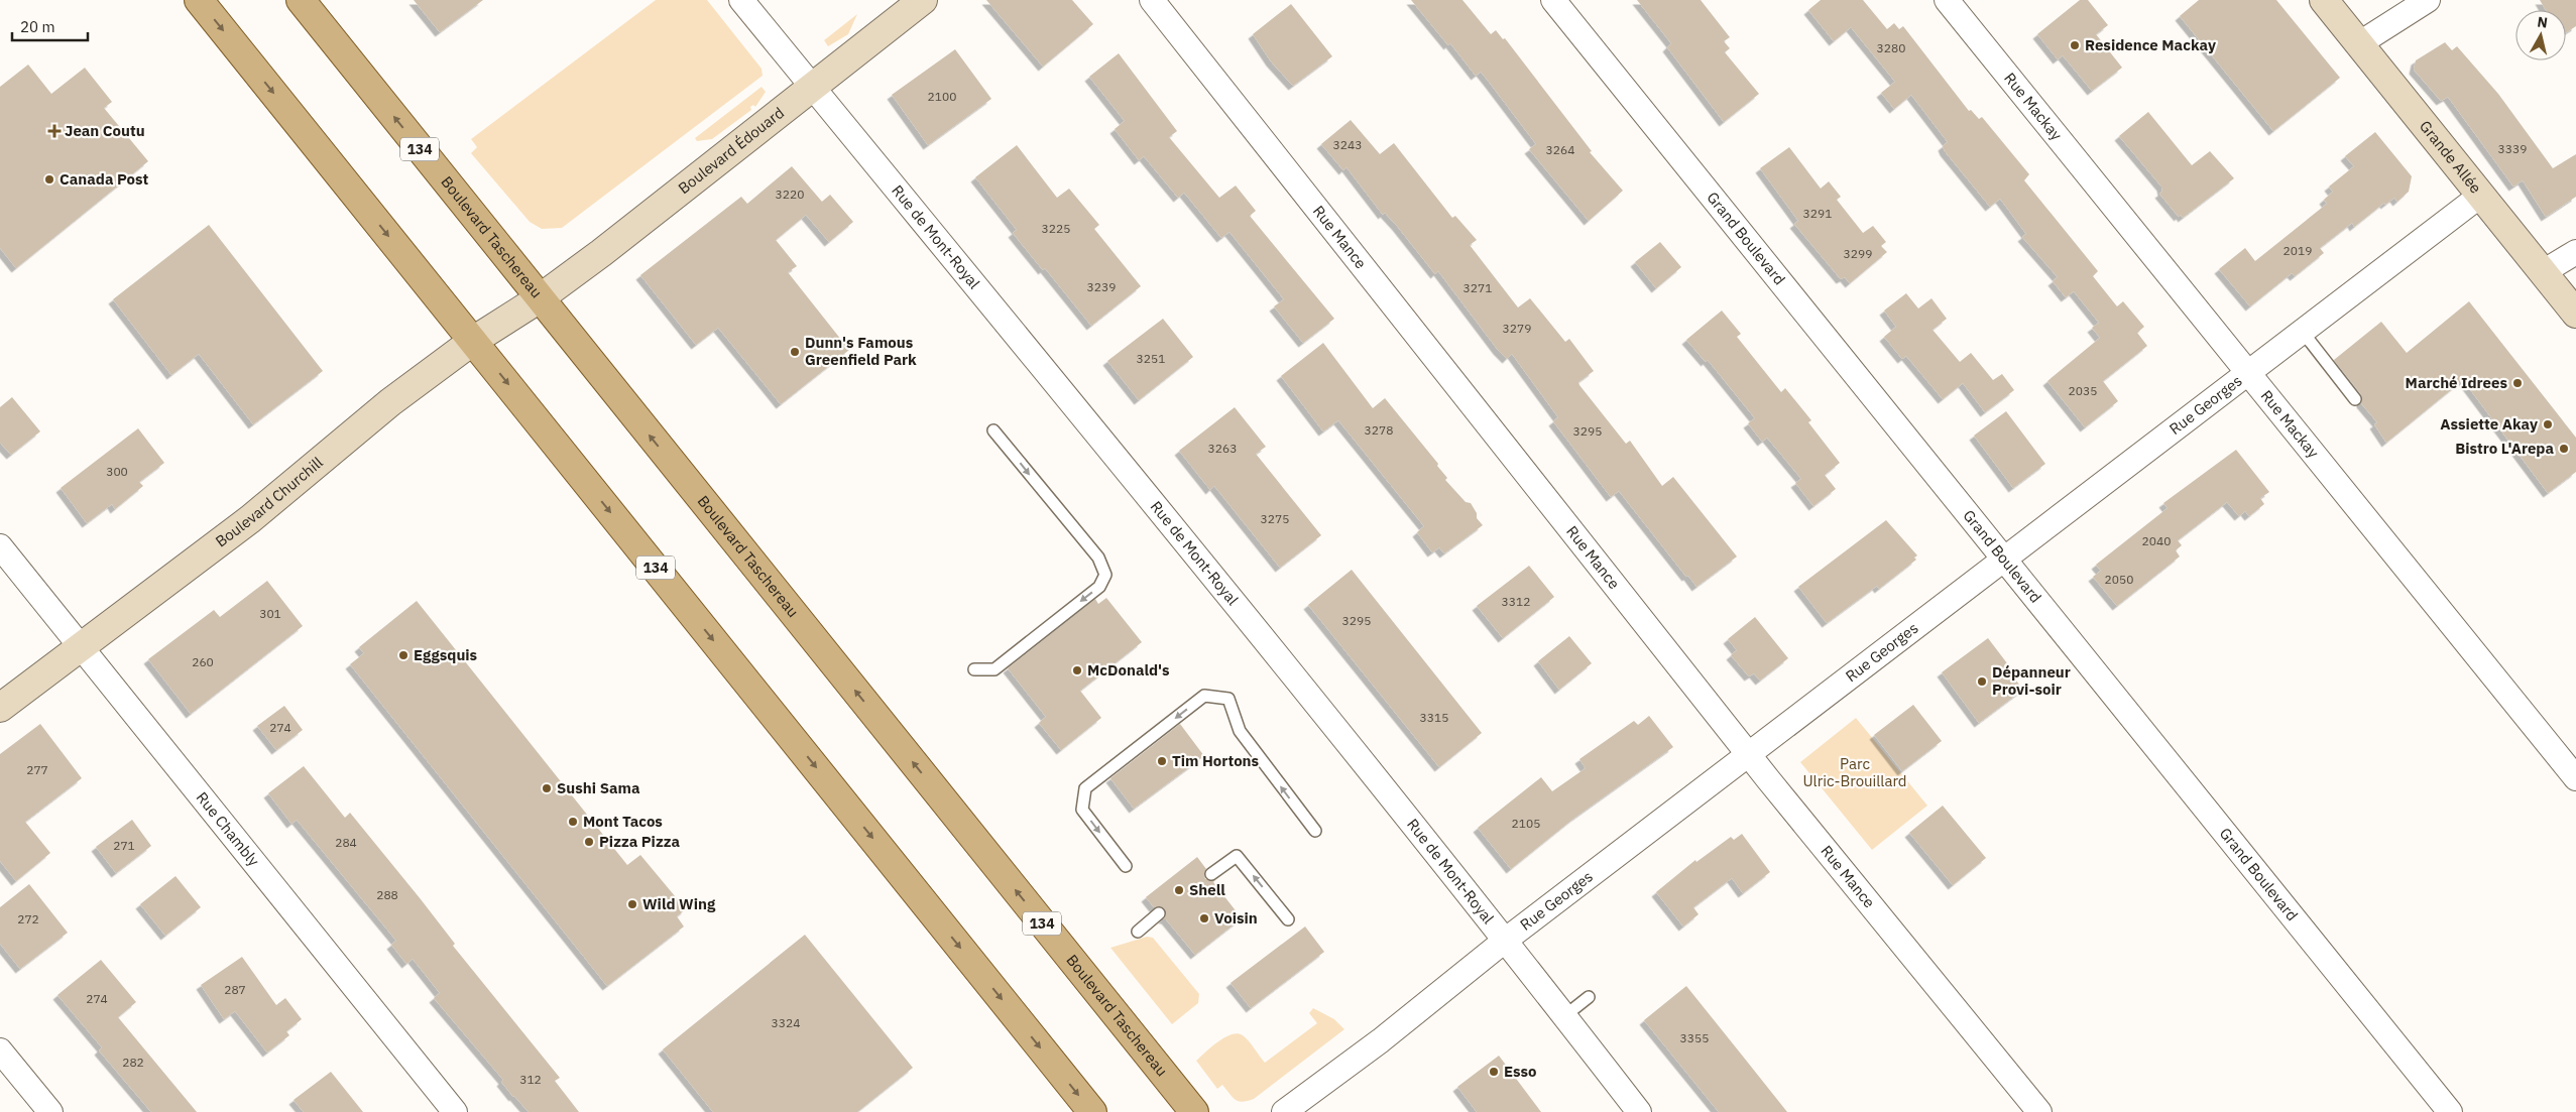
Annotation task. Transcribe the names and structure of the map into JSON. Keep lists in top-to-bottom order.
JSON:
{
  "streets": {
    "main road": ["134", "Boulevard Taschereau"],
    "street": [
      "Rue Mackay",
      "Boulevard Édouard",
      "Grande Allée",
      "Rue de Mont-Royal",
      "Rue Mance",
      "Grand Boulevard",
      "Rue Georges",
      "Boulevard Churchill",
      "Rue Chambly"
    ]
  },
  "crossings": [
    ["Rue Mackay", "Rue Georges"],
    ["134", "Boulevard Churchill"],
    ["Boulevard Édouard", "Rue de Mont-Royal"],
    ["Boulevard Édouard", "Boulevard Taschereau"],
    ["Boulevard Édouard", "Boulevard Churchill"],
    ["Grande Allée", "Rue Georges"],
    ["Rue de Mont-Royal", "Rue Georges"],
    ["Boulevard Taschereau", "Boulevard Churchill"],
    ["Rue Mance", "Rue Georges"],
    ["Grand Boulevard", "Rue Georges"],
    ["Boulevard Churchill", "Rue Chambly"]
  ],
  "parks": ["Parc Ulric-Brouillard"],
  "places": {
    "other": [
      "Residence Mackay",
      "Canada Post",
      "Dunn's Famous Greenfield Park",
      "Marché Idrees",
      "Assiette Akay",
      "Bistro L'Arepa",
      "Eggsquis",
      "McDonald's",
      "Dépanneur Provi-soir",
      "Tim Hortons",
      "Sushi Sama",
      "Mont Tacos",
      "Pizza Pizza",
      "Shell",
      "Wild Wing",
      "Voisin",
      "Esso"
    ],
    "health": ["Jean Coutu"]
  },
  "house_numbers": [
    "3280",
    "2100",
    "3243",
    "3339",
    "3264",
    "3220",
    "3291",
    "3225",
    "2019",
    "3299",
    "3239",
    "3271",
    "3279",
    "3251",
    "2035",
    "3278",
    "3295",
    "3263",
    "300",
    "3275",
    "2040",
    "2050",
    "3312",
    "301",
    "3295",
    "260",
    "3315",
    "274",
    "277",
    "2105",
    "284",
    "271",
    "288",
    "272",
    "287",
    "274",
    "3324",
    "3355",
    "282",
    "312"
  ],
  "scale_bar": "20 m",
  "north": "top"
}
